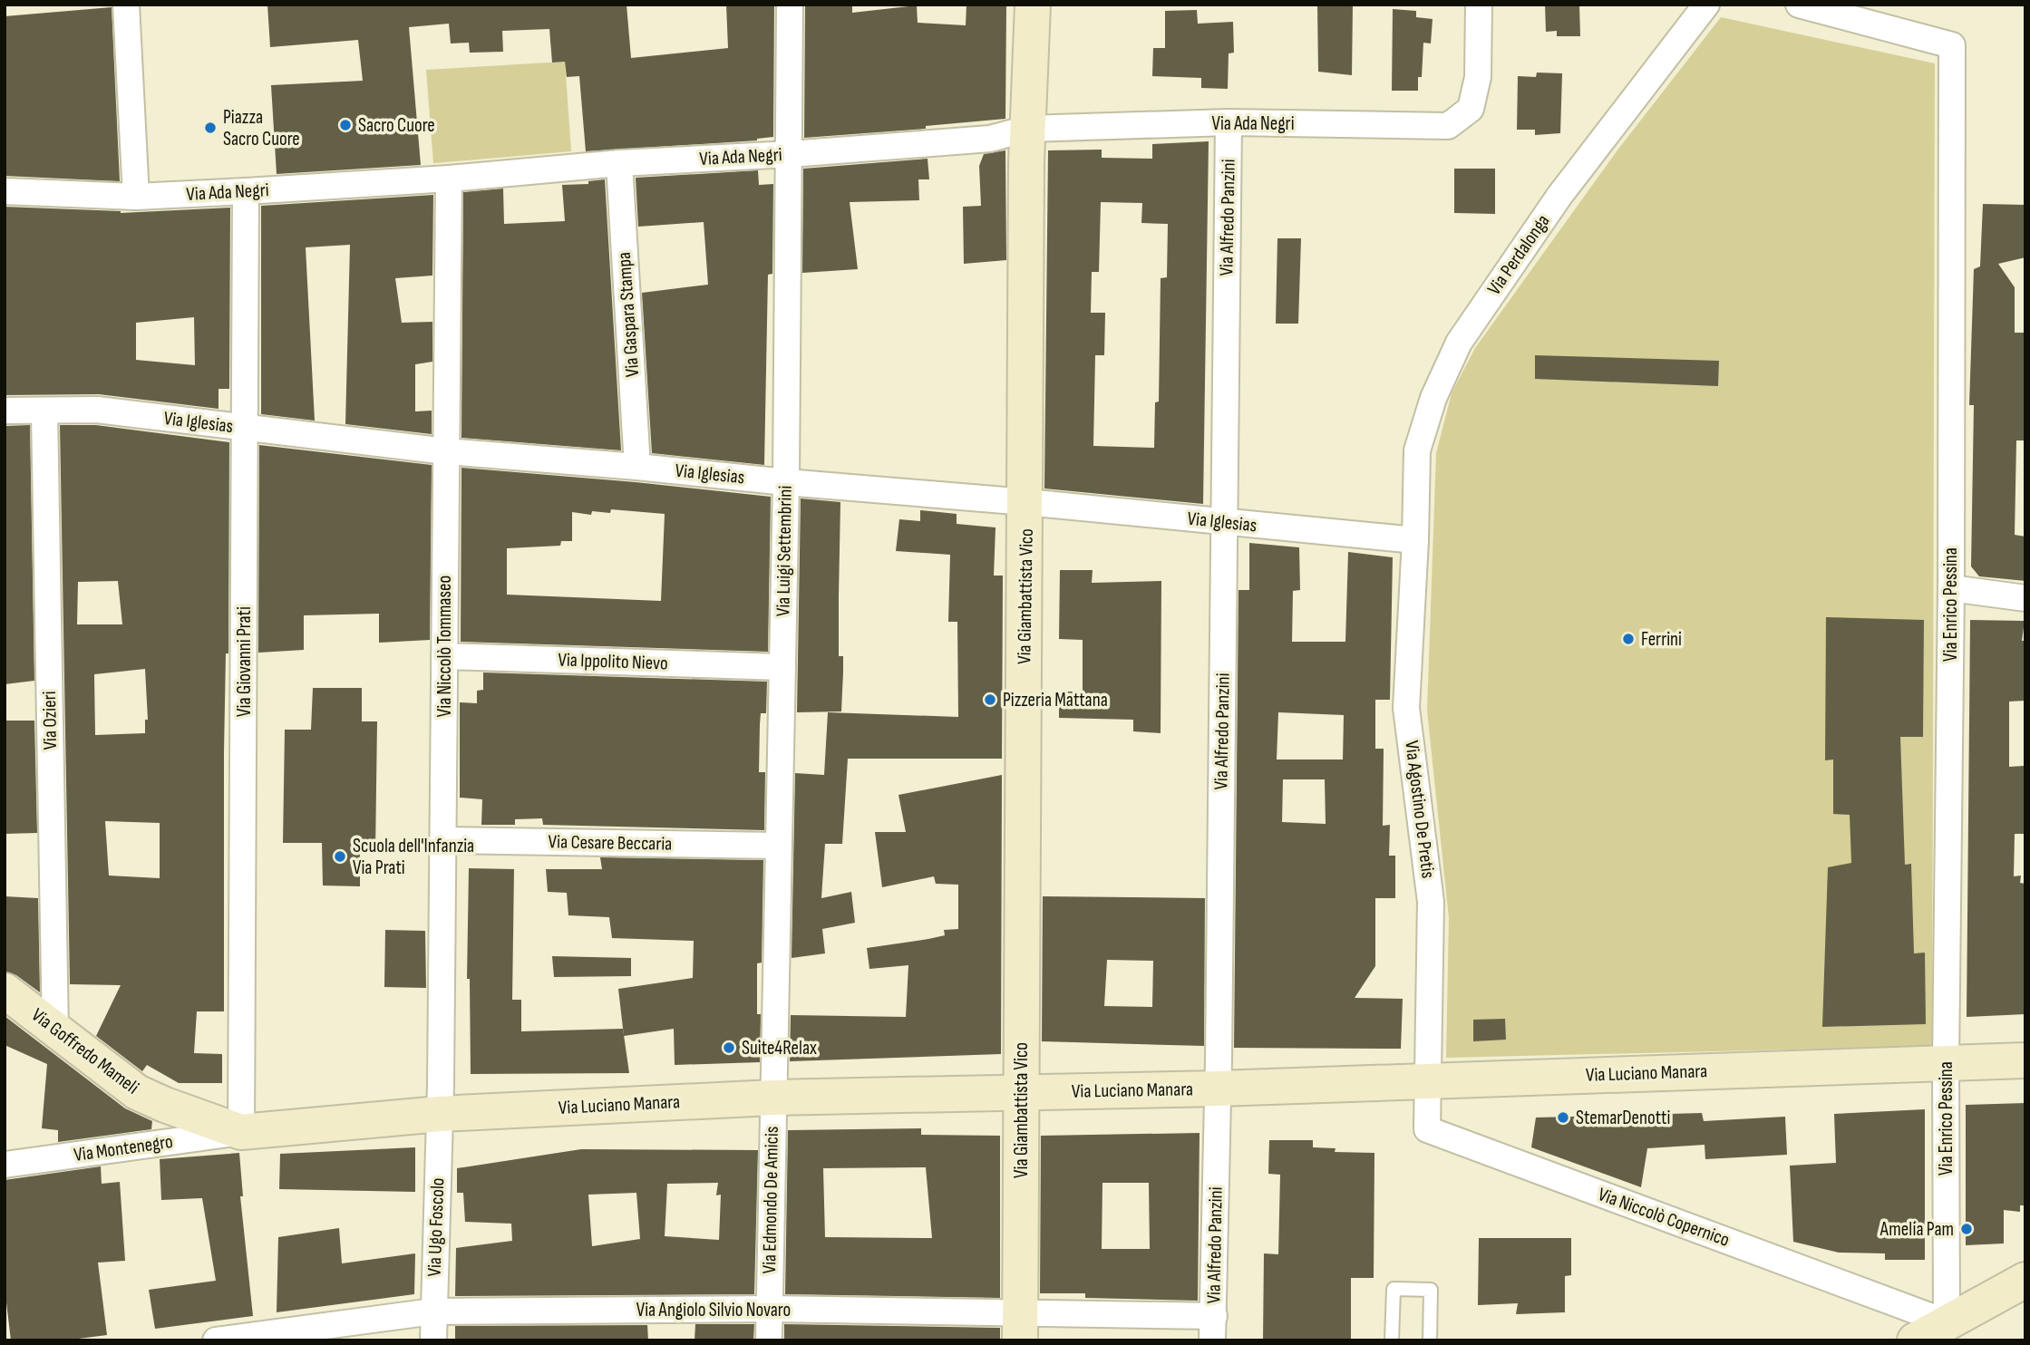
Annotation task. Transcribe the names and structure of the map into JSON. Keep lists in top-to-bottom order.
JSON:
{
  "streets": {
    "street": [
      "Via Ada Negri",
      "Via Alfredo Panzini",
      "Via Perdalonga",
      "Via Gaspara Stampa",
      "Via Iglesias",
      "Via Luigi Settembrini",
      "Via Giambattista Vico",
      "Via Enrico Pessina",
      "Via Niccolò Tommaseo",
      "Via Giovanni Prati",
      "Via Ippolito Nievo",
      "Via Ozieri",
      "Via Agostino De Pretis",
      "Via Cesare Beccaria",
      "Via Goffredo Mameli",
      "Via Luciano Manara",
      "Via Montenegro",
      "Via Edmondo De Amicis",
      "Via Niccolò Copernico",
      "Via Ugo Foscolo",
      "Via Angiolo Silvio Novaro"
    ]
  },
  "crossings": [
    ["Via Ada Negri", "Via Alfredo Panzini"],
    ["Via Ada Negri", "Via Gaspara Stampa"],
    ["Via Ada Negri", "Via Luigi Settembrini"],
    ["Via Ada Negri", "Via Giambattista Vico"],
    ["Via Ada Negri", "Via Niccolò Tommaseo"],
    ["Via Ada Negri", "Via Giovanni Prati"],
    ["Via Alfredo Panzini", "Via Iglesias"],
    ["Via Alfredo Panzini", "Via Luciano Manara"],
    ["Via Alfredo Panzini", "Via Angiolo Silvio Novaro"],
    ["Via Perdalonga", "Via Iglesias"],
    ["Via Perdalonga", "Via Agostino De Pretis"],
    ["Via Gaspara Stampa", "Via Iglesias"],
    ["Via Iglesias", "Via Luigi Settembrini"],
    ["Via Iglesias", "Via Giambattista Vico"],
    ["Via Iglesias", "Via Niccolò Tommaseo"],
    ["Via Iglesias", "Via Giovanni Prati"],
    ["Via Iglesias", "Via Ozieri"],
    ["Via Iglesias", "Via Agostino De Pretis"],
    ["Via Luigi Settembrini", "Via Ippolito Nievo"],
    ["Via Luigi Settembrini", "Via Cesare Beccaria"],
    ["Via Luigi Settembrini", "Via Luciano Manara"],
    ["Via Luigi Settembrini", "Via Edmondo De Amicis"],
    ["Via Giambattista Vico", "Via Luciano Manara"],
    ["Via Giambattista Vico", "Via Angiolo Silvio Novaro"],
    ["Via Enrico Pessina", "Via Luciano Manara"],
    ["Via Enrico Pessina", "Via Niccolò Copernico"],
    ["Via Niccolò Tommaseo", "Via Ippolito Nievo"],
    ["Via Niccolò Tommaseo", "Via Cesare Beccaria"],
    ["Via Niccolò Tommaseo", "Via Luciano Manara"],
    ["Via Niccolò Tommaseo", "Via Ugo Foscolo"],
    ["Via Giovanni Prati", "Via Goffredo Mameli"],
    ["Via Giovanni Prati", "Via Luciano Manara"],
    ["Via Giovanni Prati", "Via Montenegro"],
    ["Via Ozieri", "Via Goffredo Mameli"],
    ["Via Agostino De Pretis", "Via Luciano Manara"],
    ["Via Agostino De Pretis", "Via Niccolò Copernico"],
    ["Via Goffredo Mameli", "Via Luciano Manara"],
    ["Via Goffredo Mameli", "Via Montenegro"],
    ["Via Luciano Manara", "Via Montenegro"],
    ["Via Luciano Manara", "Via Edmondo De Amicis"],
    ["Via Luciano Manara", "Via Niccolò Copernico"],
    ["Via Luciano Manara", "Via Ugo Foscolo"],
    ["Via Edmondo De Amicis", "Via Angiolo Silvio Novaro"],
    ["Via Ugo Foscolo", "Via Angiolo Silvio Novaro"]
  ],
  "places": [
    "Sacro Cuore",
    "Piazza Sacro Cuore",
    "Ferrini",
    "Pizzeria Mattana",
    "Scuola dell'Infanzia Via Prati",
    "Suite4Relax",
    "StemarDenotti",
    "Amelia Pam"
  ]
}
